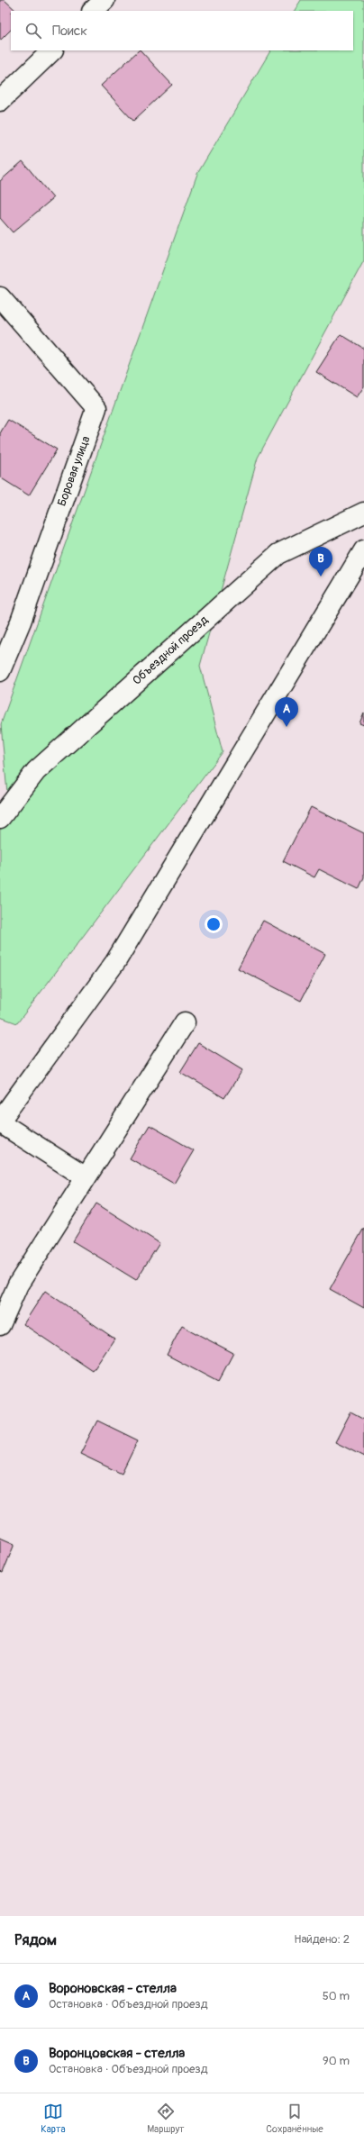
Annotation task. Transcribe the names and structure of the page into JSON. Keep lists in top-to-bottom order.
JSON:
{
  "streets": {
    "street": ["Боровая улица", "Объездной проезд"]
  },
  "page": {
    "search": "Поиск",
    "pins": ["B", "A"],
    "heading": ["Рядом", "Найдено: 2"],
    "list": [
      {
        "mark": "A",
        "name": "Вороновская - стелла",
        "note": "Остановка · Объездной проезд",
        "value": "50 m"
      },
      {
        "mark": "B",
        "name": "Воронцовская - стелла",
        "note": "Остановка · Объездной проезд",
        "value": "90 m"
      }
    ],
    "nav": ["Карта", "Маршрут", "Сохранённые"]
  }
}
